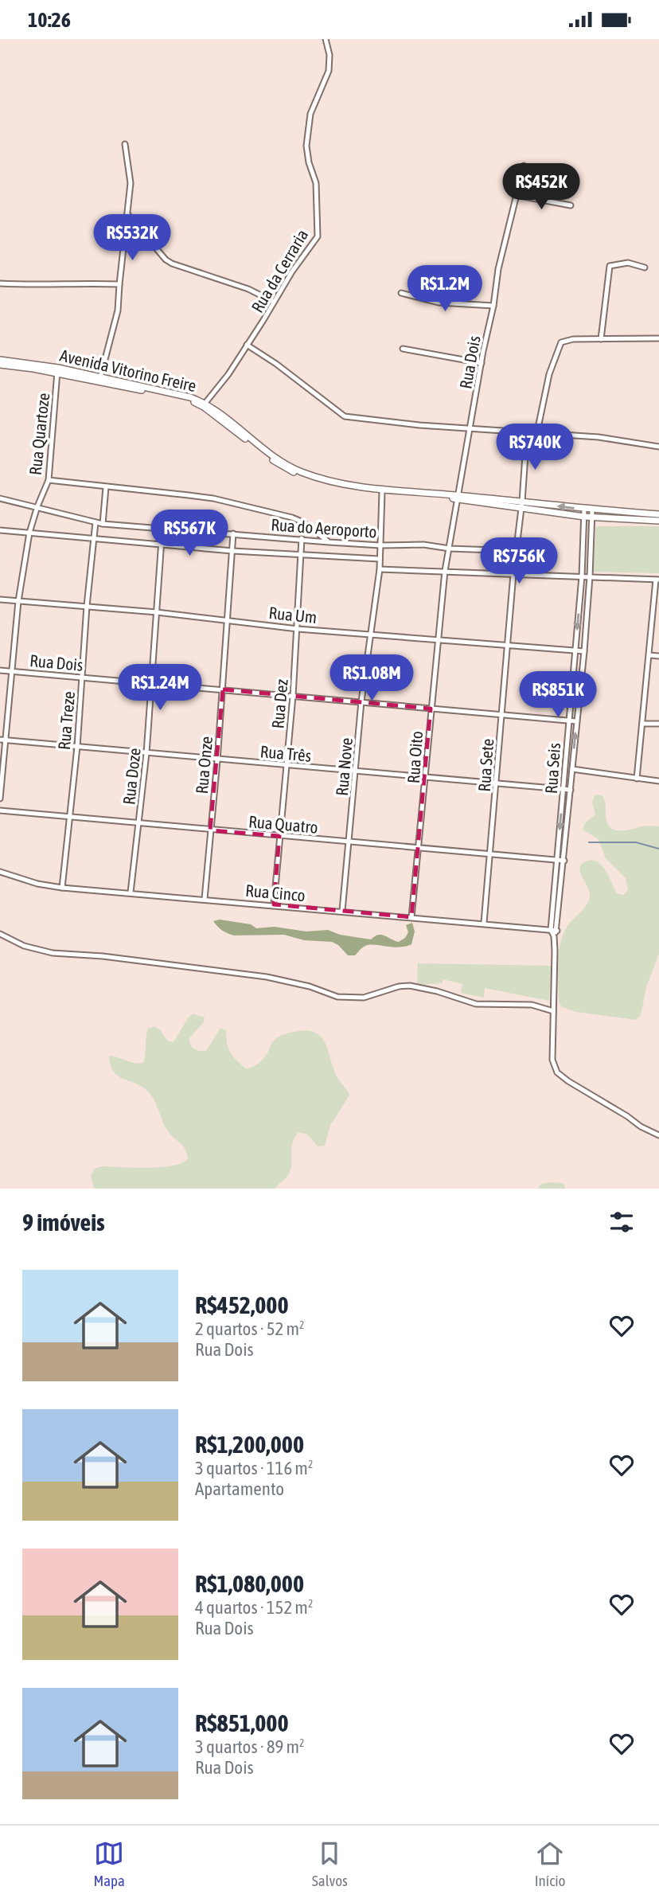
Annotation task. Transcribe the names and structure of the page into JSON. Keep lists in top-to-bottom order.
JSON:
{
  "streets": {
    "street": [
      "Rua da Cerraria",
      "Rua Dois",
      "Avenida Vitorino Freire",
      "Rua Quartoze",
      "Rua do Aeroporto",
      "Rua Um",
      "Rua Dez",
      "Rua Treze",
      "Rua Três",
      "Rua Oito",
      "Rua Onze",
      "Rua Sete",
      "Rua Nove",
      "Rua Seis",
      "Rua Doze",
      "Rua Quatro",
      "Rua Cinco"
    ]
  },
  "crossings": [
    ["Rua da Cerraria", "Avenida Vitorino Freire"],
    ["Rua Dois", "Avenida Vitorino Freire"],
    ["Rua Dois", "Rua Quartoze"],
    ["Rua Dois", "Rua Dez"],
    ["Rua Dois", "Rua Treze"],
    ["Rua Dois", "Rua Oito"],
    ["Rua Dois", "Rua Onze"],
    ["Rua Dois", "Rua Sete"],
    ["Rua Dois", "Rua Nove"],
    ["Rua Dois", "Rua Seis"],
    ["Rua Dois", "Rua Doze"],
    ["Avenida Vitorino Freire", "Rua Quartoze"],
    ["Avenida Vitorino Freire", "Rua Oito"],
    ["Avenida Vitorino Freire", "Rua Sete"],
    ["Avenida Vitorino Freire", "Rua Nove"],
    ["Avenida Vitorino Freire", "Rua Seis"],
    ["Rua Quartoze", "Rua do Aeroporto"],
    ["Rua Quartoze", "Rua Um"],
    ["Rua Quartoze", "Rua Três"],
    ["Rua do Aeroporto", "Rua Dez"],
    ["Rua do Aeroporto", "Rua Treze"],
    ["Rua do Aeroporto", "Rua Oito"],
    ["Rua do Aeroporto", "Rua Onze"],
    ["Rua do Aeroporto", "Rua Sete"],
    ["Rua do Aeroporto", "Rua Nove"],
    ["Rua do Aeroporto", "Rua Doze"],
    ["Rua Um", "Rua Dez"],
    ["Rua Um", "Rua Treze"],
    ["Rua Um", "Rua Oito"],
    ["Rua Um", "Rua Onze"],
    ["Rua Um", "Rua Sete"],
    ["Rua Um", "Rua Nove"],
    ["Rua Um", "Rua Seis"],
    ["Rua Um", "Rua Doze"],
    ["Rua Dez", "Rua Três"],
    ["Rua Dez", "Rua Quatro"],
    ["Rua Dez", "Rua Cinco"],
    ["Rua Treze", "Rua Três"],
    ["Rua Treze", "Rua Quatro"],
    ["Rua Treze", "Rua Cinco"],
    ["Rua Três", "Rua Oito"],
    ["Rua Três", "Rua Onze"],
    ["Rua Três", "Rua Sete"],
    ["Rua Três", "Rua Nove"],
    ["Rua Três", "Rua Seis"],
    ["Rua Três", "Rua Doze"],
    ["Rua Oito", "Rua Quatro"],
    ["Rua Oito", "Rua Cinco"],
    ["Rua Onze", "Rua Quatro"],
    ["Rua Onze", "Rua Cinco"],
    ["Rua Sete", "Rua Quatro"],
    ["Rua Sete", "Rua Cinco"],
    ["Rua Nove", "Rua Quatro"],
    ["Rua Nove", "Rua Cinco"],
    ["Rua Seis", "Rua Quatro"],
    ["Rua Seis", "Rua Cinco"],
    ["Rua Doze", "Rua Quatro"],
    ["Rua Doze", "Rua Cinco"]
  ],
  "page": {
    "status": "10:26",
    "price": [
      "R$452K",
      "R$532K",
      "R$1.2M",
      "R$740K",
      "R$567K",
      "R$756K",
      "R$1.08M",
      "R$1.24M",
      "R$851K"
    ],
    "heading": "9 imóveis",
    "list": [
      {
        "name": "R$452,000",
        "note": "2 quartos · 52 m² · Rua Dois"
      },
      {
        "name": "R$1,200,000",
        "note": "3 quartos · 116 m² · Apartamento"
      },
      {
        "name": "R$1,080,000",
        "note": "4 quartos · 152 m² · Rua Dois"
      },
      {
        "name": "R$851,000",
        "note": "3 quartos · 89 m² · Rua Dois"
      }
    ],
    "tabs": ["Mapa", "Salvos", "Início"]
  }
}
